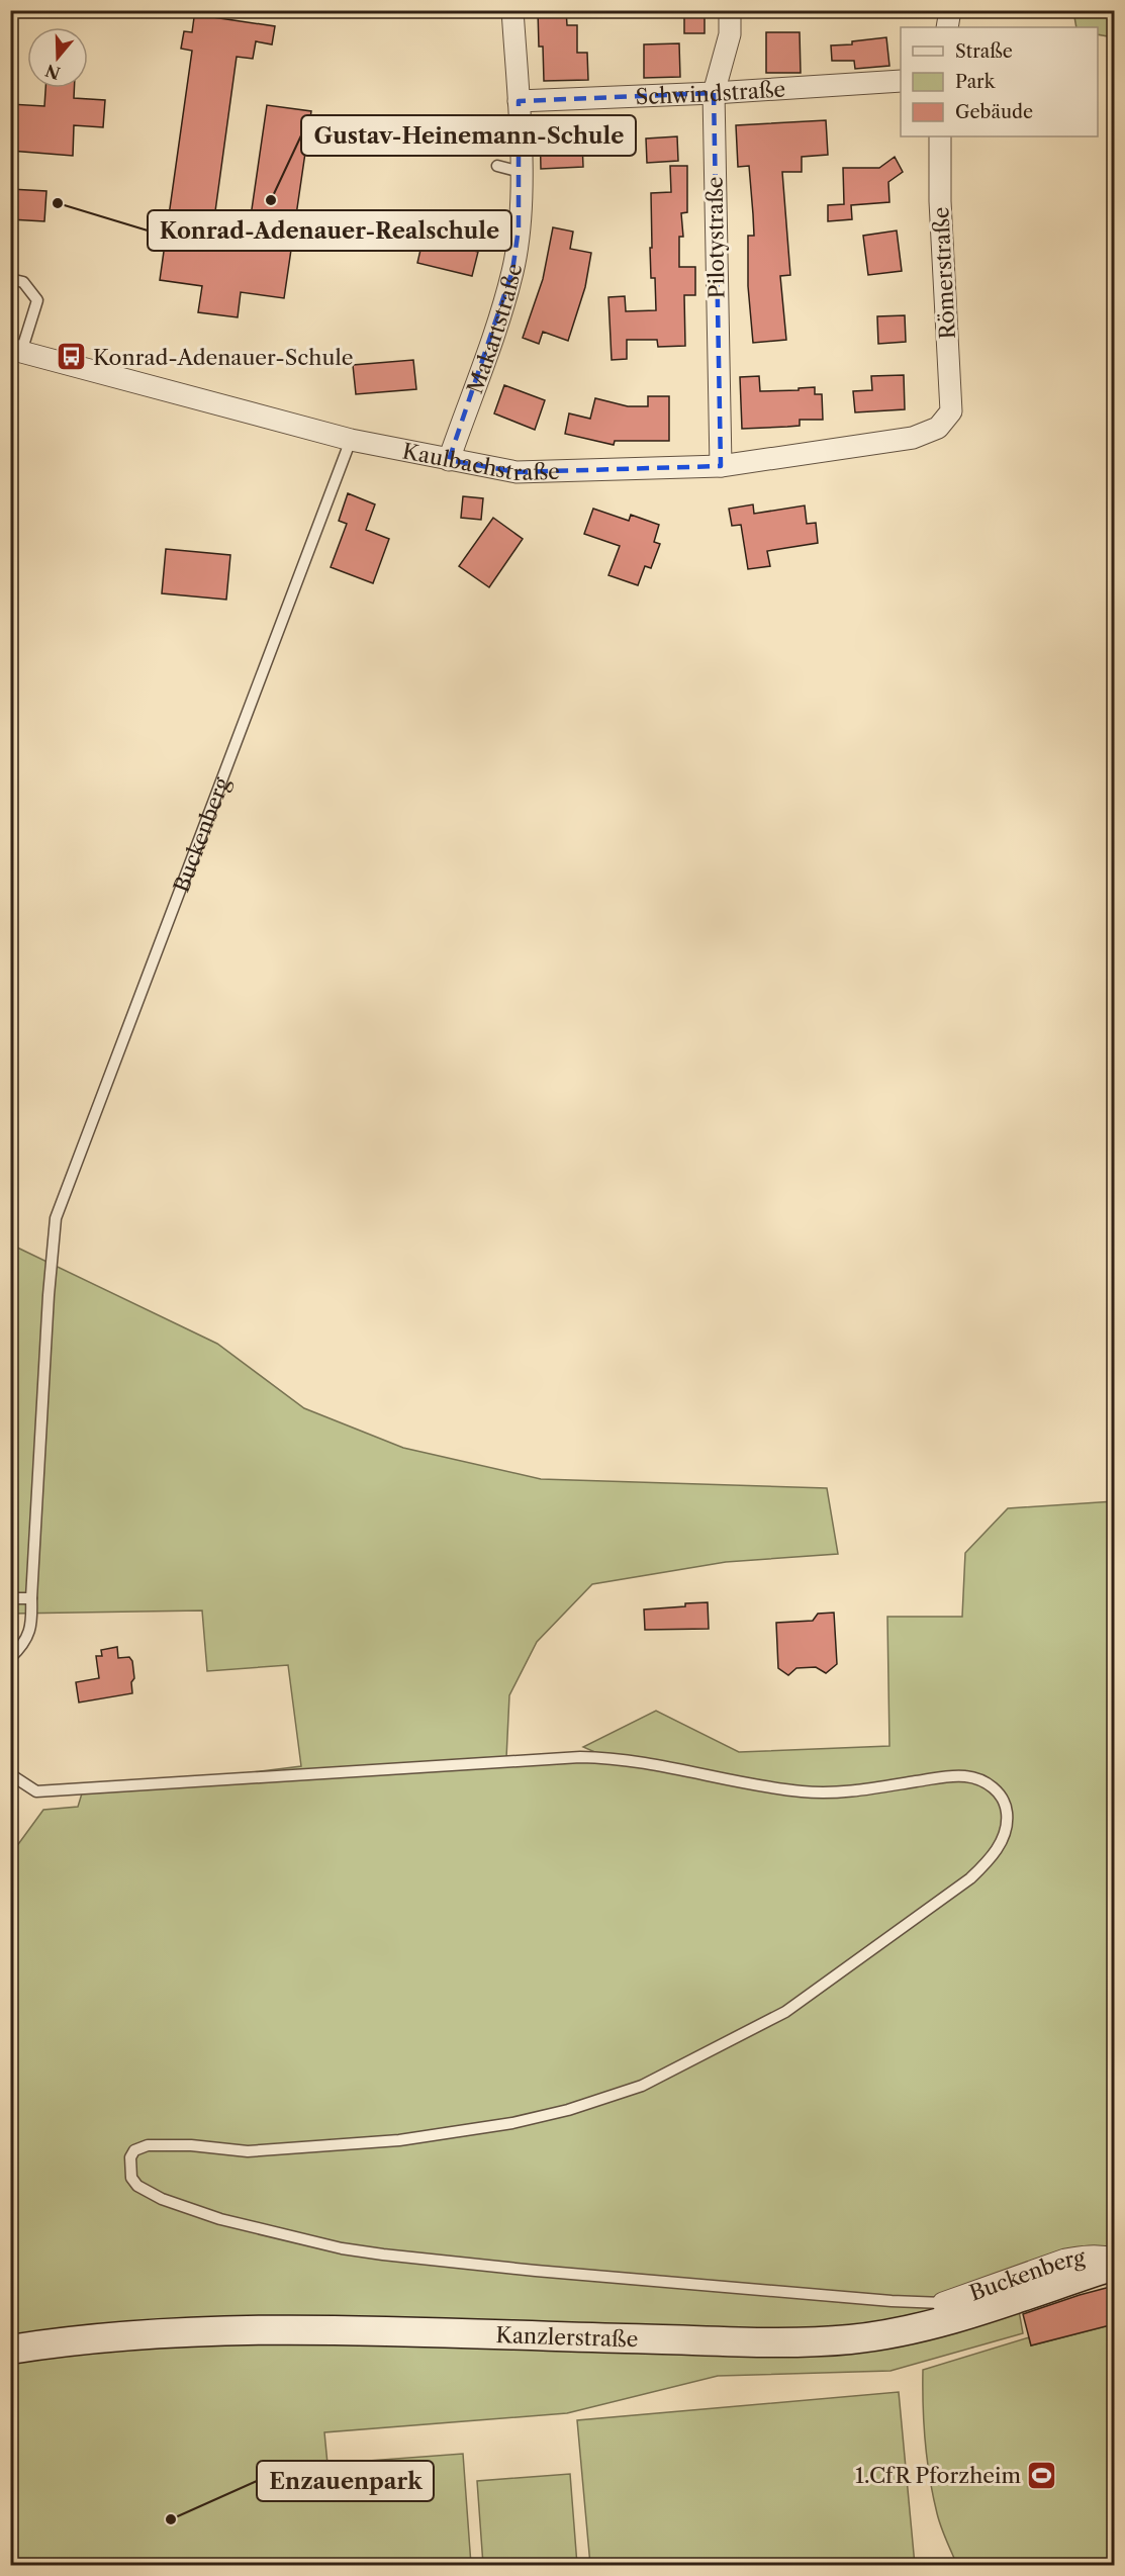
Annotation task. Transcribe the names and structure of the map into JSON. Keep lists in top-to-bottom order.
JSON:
{
  "streets": {
    "main road": ["Kanzlerstraße"],
    "street": [
      "Schwindstraße",
      "Pilotystraße",
      "Römerstraße",
      "Makartstraße",
      "Kaulbachstraße",
      "Buckenberg"
    ]
  },
  "crossings": [
    ["Schwindstraße", "Pilotystraße"],
    ["Schwindstraße", "Makartstraße"],
    ["Pilotystraße", "Kaulbachstraße"],
    ["Römerstraße", "Kaulbachstraße"],
    ["Makartstraße", "Kaulbachstraße"],
    ["Kaulbachstraße", "Buckenberg"]
  ],
  "places": {
    "other": ["Gustav-Heinemann-Schule", "Konrad-Adenauer-Realschule", "Enzauenpark"],
    "bus stop": ["Konrad-Adenauer-Schule"],
    "sports": ["1.CfR Pforzheim"]
  },
  "legend": ["Straße", "Park", "Gebäude"],
  "north": "bottom"
}
